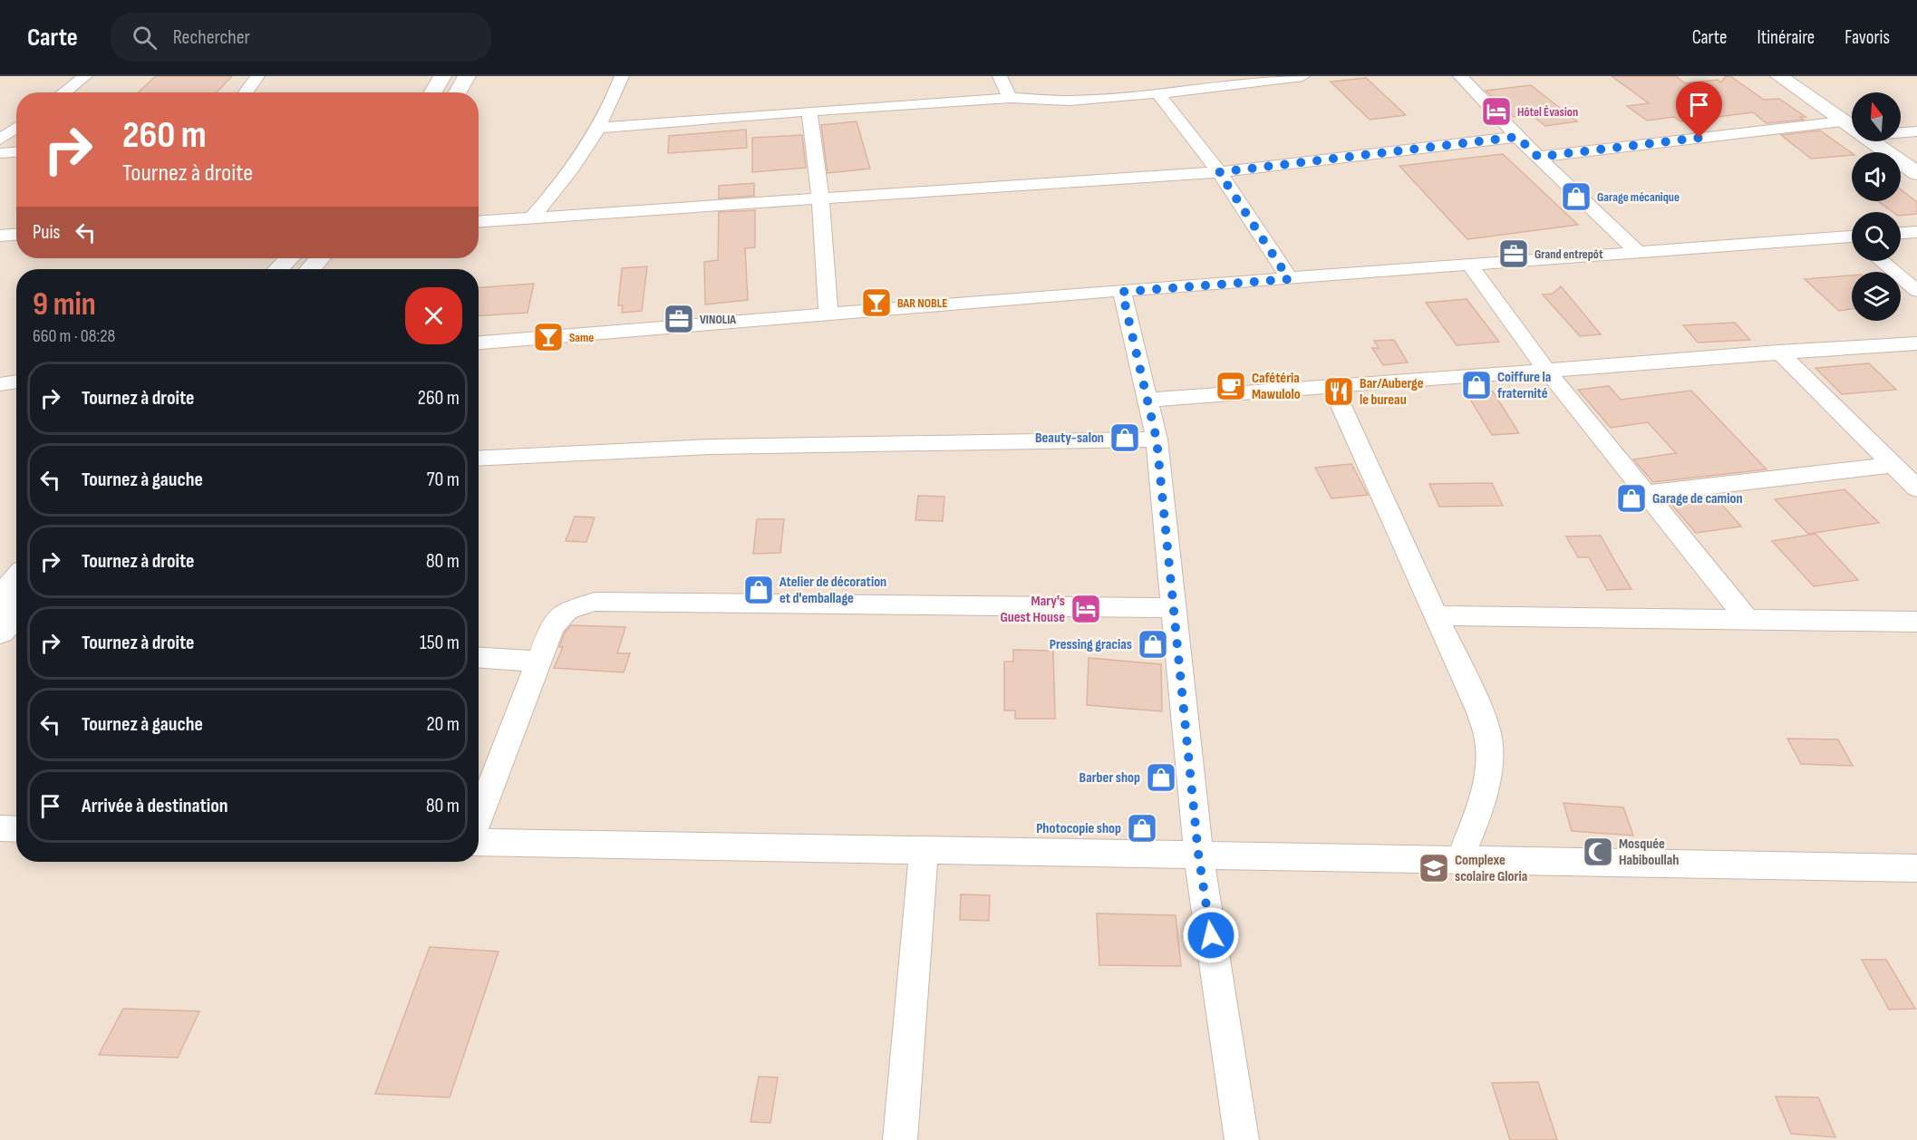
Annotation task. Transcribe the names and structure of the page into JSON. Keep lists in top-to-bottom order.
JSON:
{
  "places": {
    "hotel": ["Hôtel Évasion", "Mary's Guest House"],
    "shop": [
      "Garage mécanique",
      "Coiffure la fraternité",
      "Beauty-salon",
      "Garage de camion",
      "Atelier de décoration et d'emballage",
      "Pressing gracias",
      "Barber shop",
      "Photocopie shop"
    ],
    "office": ["Grand entrepôt", "VINOLIA"],
    "bar": ["BAR NOBLE", "Same"],
    "cafe": ["Cafétéria Mawulolo"],
    "restaurant": ["Bar/Auberge le bureau"],
    "mosque": ["Mosquée Habiboullah"],
    "school or university": ["Complexe scolaire Gloria"]
  },
  "north": "top",
  "page": {
    "header": "Carte",
    "search": "Rechercher",
    "nav": ["Carte", "Itinéraire", "Favoris"],
    "turn": ["260 m", "Tournez à droite"],
    "then": "Puis",
    "heading": ["9 min", "660 m · 08:28"],
    "list": [
      {
        "name": "Tournez à droite",
        "value": "260 m"
      },
      {
        "name": "Tournez à gauche",
        "value": "70 m"
      },
      {
        "name": "Tournez à droite",
        "value": "80 m"
      },
      {
        "name": "Tournez à droite",
        "value": "150 m"
      },
      {
        "name": "Tournez à gauche",
        "value": "20 m"
      },
      {
        "name": "Arrivée à destination",
        "value": "80 m"
      }
    ]
  }
}
